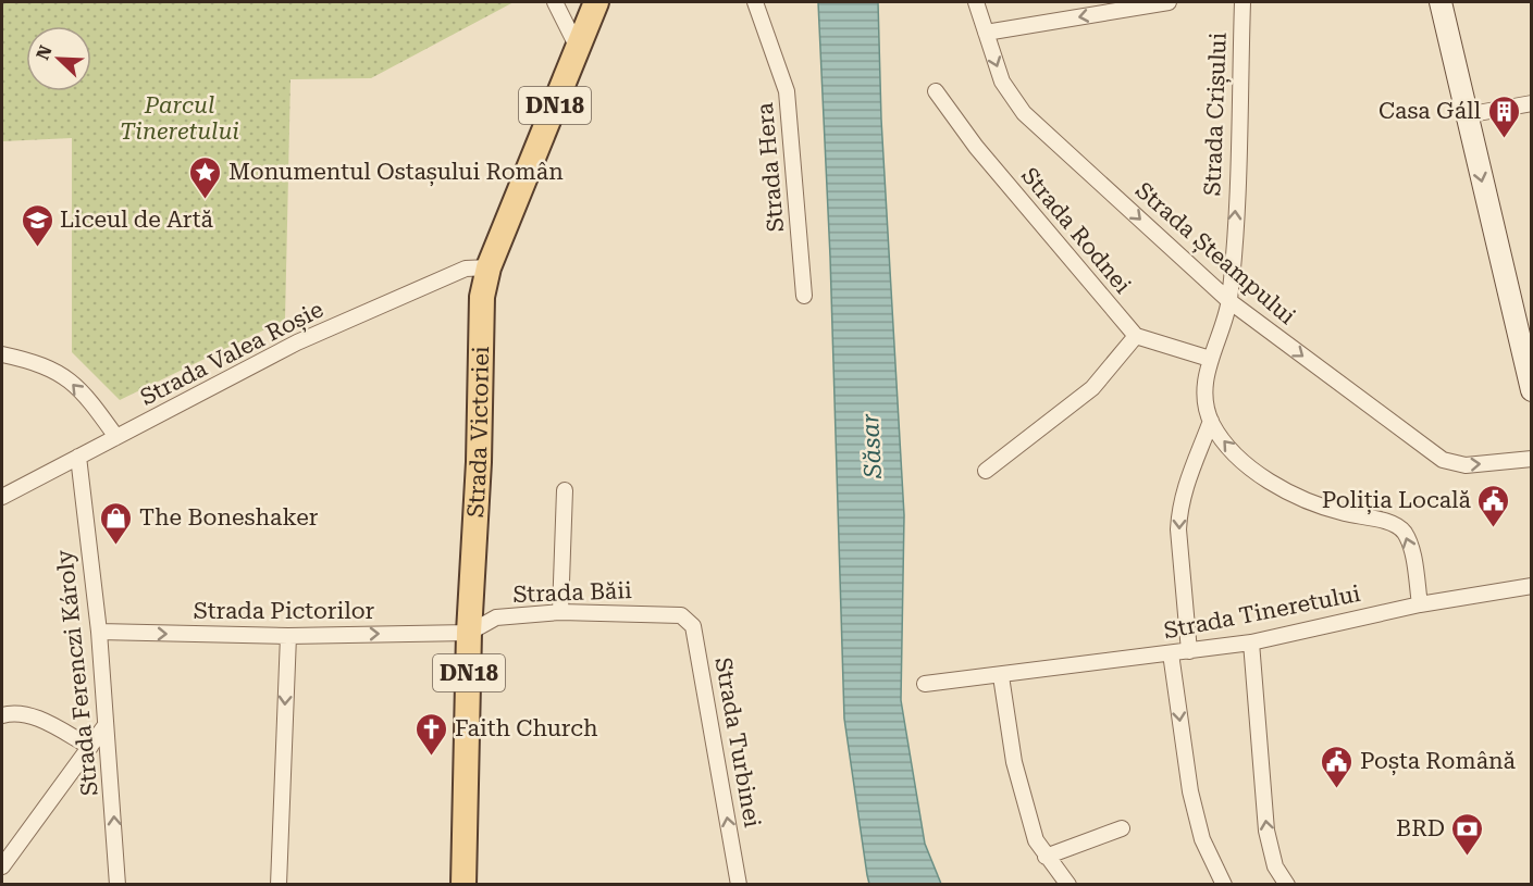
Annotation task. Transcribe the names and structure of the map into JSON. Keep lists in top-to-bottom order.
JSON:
{
  "streets": {
    "main road": ["DN18", "Strada Victoriei"],
    "street": [
      "Strada Crișului",
      "Strada Hera",
      "Strada Rodnei",
      "Strada Șteampului",
      "Strada Valea Roșie",
      "Strada Băii",
      "Strada Pictorilor",
      "Strada Tineretului",
      "Strada Ferenczi Károly",
      "Strada Turbinei"
    ]
  },
  "crossings": [
    ["Strada Crișului", "Strada Șteampului"],
    ["Strada Valea Roșie", "Strada Victoriei"],
    ["Strada Valea Roșie", "Strada Ferenczi Károly"],
    ["Strada Victoriei", "Strada Băii"],
    ["Strada Victoriei", "Strada Pictorilor"],
    ["Strada Băii", "Strada Pictorilor"],
    ["Strada Băii", "Strada Turbinei"],
    ["Strada Pictorilor", "Strada Ferenczi Károly"]
  ],
  "one_way": [
    "Strada Crișului",
    "Strada Pictorilor",
    "Strada Ferenczi Károly",
    "Strada Turbinei"
  ],
  "water": ["Săsar"],
  "parks": ["Parcul Tineretului"],
  "places": {
    "building": ["Casa Gáll"],
    "place": ["Monumentul Ostașului Român"],
    "school or university": ["Liceul de Artă"],
    "public building": ["Poliția Locală", "Poșta Română"],
    "shop": ["The Boneshaker"],
    "church": ["Faith Church"],
    "bank": ["BRD"]
  },
  "north": "top left"
}
